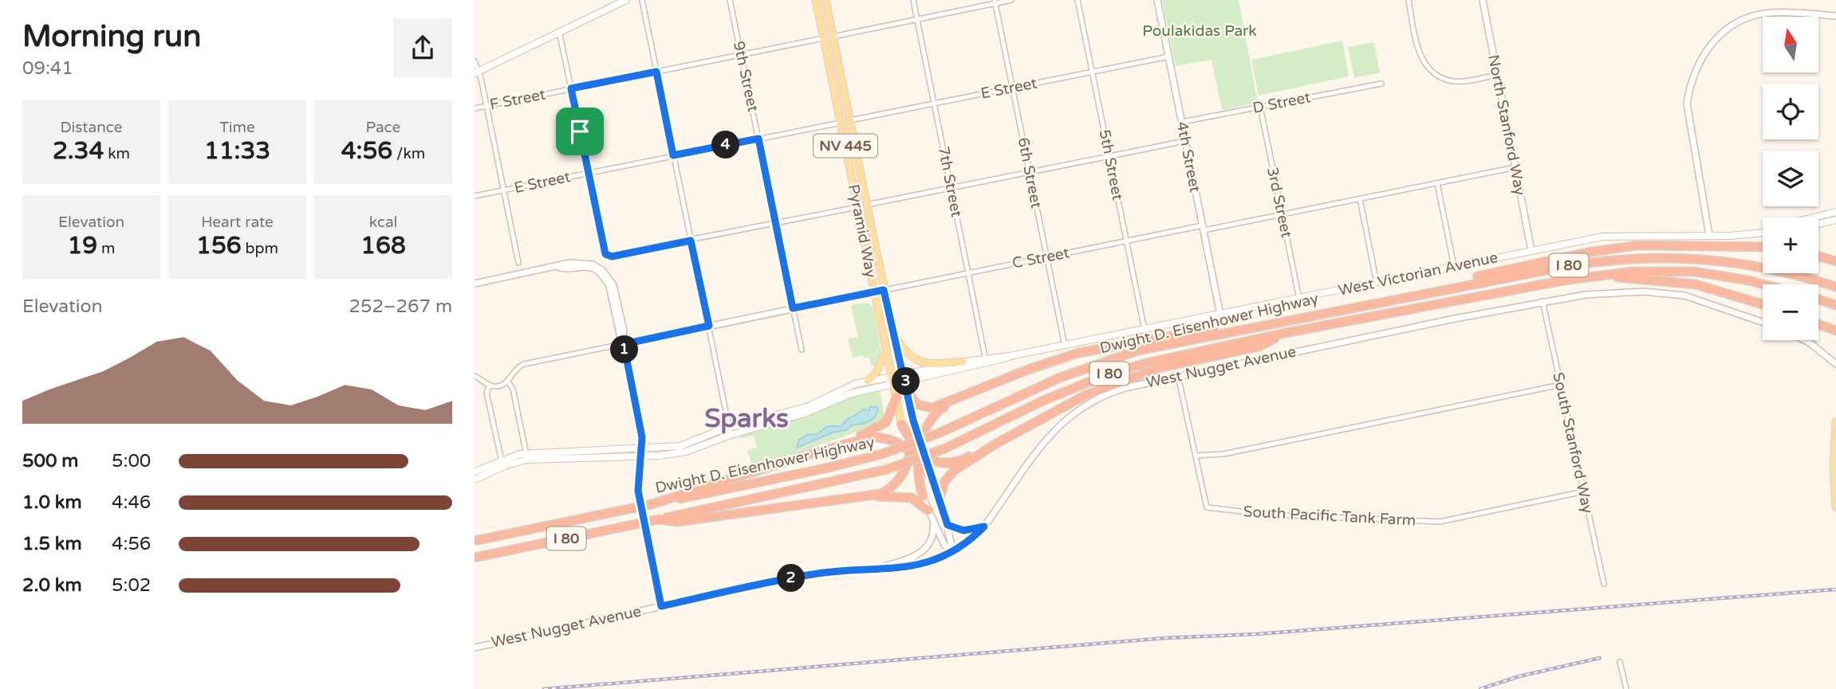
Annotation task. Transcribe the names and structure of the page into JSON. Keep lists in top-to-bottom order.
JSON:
{
  "streets": {
    "highway": ["I 80", "Dwight D. Eisenhower Highway"],
    "main road": ["NV 445", "Pyramid Way", "West Victorian Avenue"],
    "street": [
      "9th Street",
      "E Street",
      "F Street",
      "D Street",
      "North Stanford Way",
      "4th Street",
      "5th Street",
      "6th Street",
      "7th Street",
      "3rd Street",
      "C Street",
      "West Nugget Avenue",
      "South Stanford Way",
      "South Pacific Tank Farm"
    ]
  },
  "crossings": [
    ["9th Street", "E Street"],
    ["9th Street", "F Street"],
    ["E Street", "4th Street"],
    ["E Street", "5th Street"],
    ["E Street", "6th Street"],
    ["E Street", "7th Street"],
    ["E Street", "Pyramid Way"],
    ["F Street", "Pyramid Way"],
    ["D Street", "4th Street"],
    ["D Street", "3rd Street"],
    ["North Stanford Way", "C Street"],
    ["North Stanford Way", "West Victorian Avenue"],
    ["4th Street", "C Street"],
    ["4th Street", "West Victorian Avenue"],
    ["5th Street", "C Street"],
    ["5th Street", "West Victorian Avenue"],
    ["6th Street", "C Street"],
    ["6th Street", "West Victorian Avenue"],
    ["7th Street", "C Street"],
    ["7th Street", "West Victorian Avenue"],
    ["3rd Street", "C Street"],
    ["3rd Street", "West Victorian Avenue"],
    ["Pyramid Way", "C Street"],
    ["Pyramid Way", "West Victorian Avenue"],
    ["West Nugget Avenue", "South Stanford Way"],
    ["West Nugget Avenue", "South Pacific Tank Farm"],
    ["South Stanford Way", "South Pacific Tank Farm"]
  ],
  "districts": ["Sparks"],
  "parks": ["Poulakidas Park"],
  "north": "top",
  "page": {
    "heading": ["Morning run", "09:41"],
    "map_buttons": ["+", "−"],
    "stats": [
      ["Distance", "2.34 km"],
      ["Time", "11:33"],
      ["Pace", "4:56 /km"],
      ["Elevation", "19 m"],
      ["Heart rate", "156 bpm"],
      ["kcal", "168"]
    ],
    "pins": [
      "4",
      "1",
      "3",
      "2"
    ],
    "chart": ["Elevation", "252–267 m"],
    "list": [
      {
        "name": "500 m",
        "note": "5:00"
      },
      {
        "name": "1.0 km",
        "note": "4:46"
      },
      {
        "name": "1.5 km",
        "note": "4:56"
      },
      {
        "name": "2.0 km",
        "note": "5:02"
      }
    ]
  }
}
